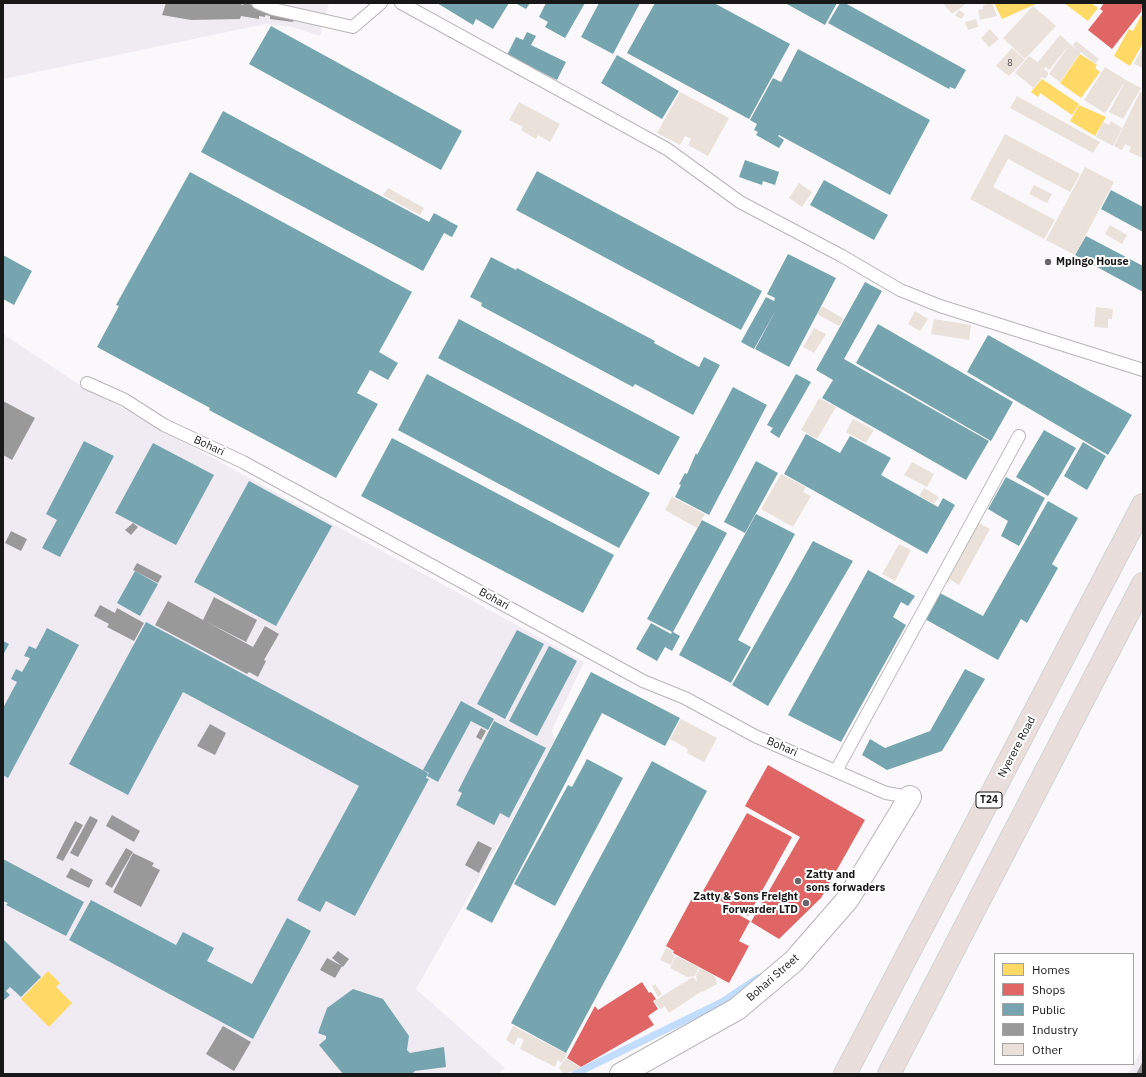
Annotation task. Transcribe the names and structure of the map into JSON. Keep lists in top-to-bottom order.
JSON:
{
  "streets": {
    "highway": ["Nyerere Road", "T24"],
    "street": ["Bohari Street"],
    "lane": ["Bohari"]
  },
  "crossings": [
    ["Bohari", "Bohari Street"]
  ],
  "places": ["Mpingo House", "Zatty and sons forwaders", "Zatty & Sons Freight Forwarder LTD"],
  "house_numbers": ["8"],
  "legend": [
    "Homes",
    "Shops",
    "Public",
    "Industry",
    "Other"
  ]
}
